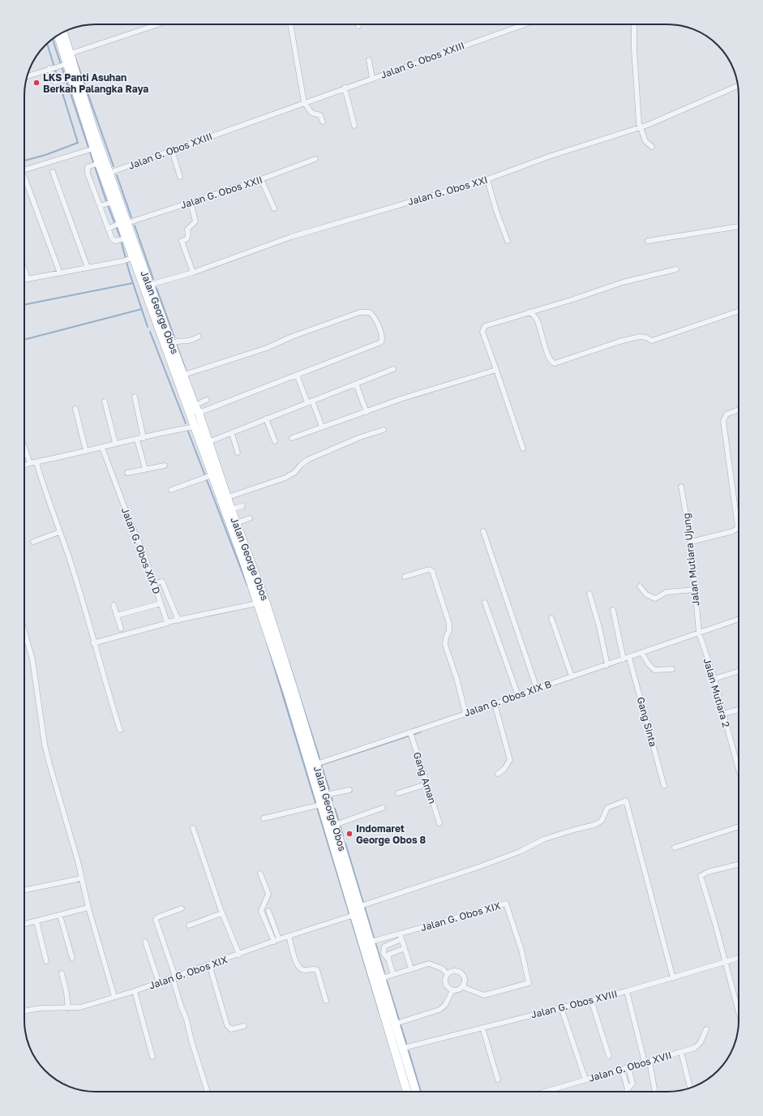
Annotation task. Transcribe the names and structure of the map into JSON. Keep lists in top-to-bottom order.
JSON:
{
  "streets": {
    "main road": ["Jalan George Obos"],
    "street": [
      "Jalan G. Obos XXIII",
      "Jalan G. Obos XXI",
      "Jalan G. Obos XXII",
      "Jalan G. Obos XIX D",
      "Jalan Mutiara Ujung",
      "Jalan Mutiara 2",
      "Jalan G. Obos XIX B",
      "Gang Sinta",
      "Gang Aman",
      "Jalan G. Obos XIX",
      "Jalan G. Obos XVIII",
      "Jalan G. Obos XVII"
    ]
  },
  "crossings": [
    ["Jalan G. Obos XXIII", "Jalan George Obos"],
    ["Jalan G. Obos XXI", "Jalan George Obos"],
    ["Jalan G. Obos XXII", "Jalan George Obos"],
    ["Jalan George Obos", "Jalan G. Obos XIX B"],
    ["Jalan George Obos", "Jalan G. Obos XIX"],
    ["Jalan George Obos", "Jalan G. Obos XVIII"],
    ["Jalan Mutiara Ujung", "Jalan Mutiara 2"],
    ["Jalan Mutiara Ujung", "Jalan G. Obos XIX B"],
    ["Jalan Mutiara 2", "Jalan G. Obos XIX B"],
    ["Jalan G. Obos XIX B", "Gang Sinta"],
    ["Jalan G. Obos XIX B", "Gang Aman"]
  ],
  "places": ["LKS Panti Asuhan Berkah Palangka Raya", "Indomaret George Obos 8"]
}
